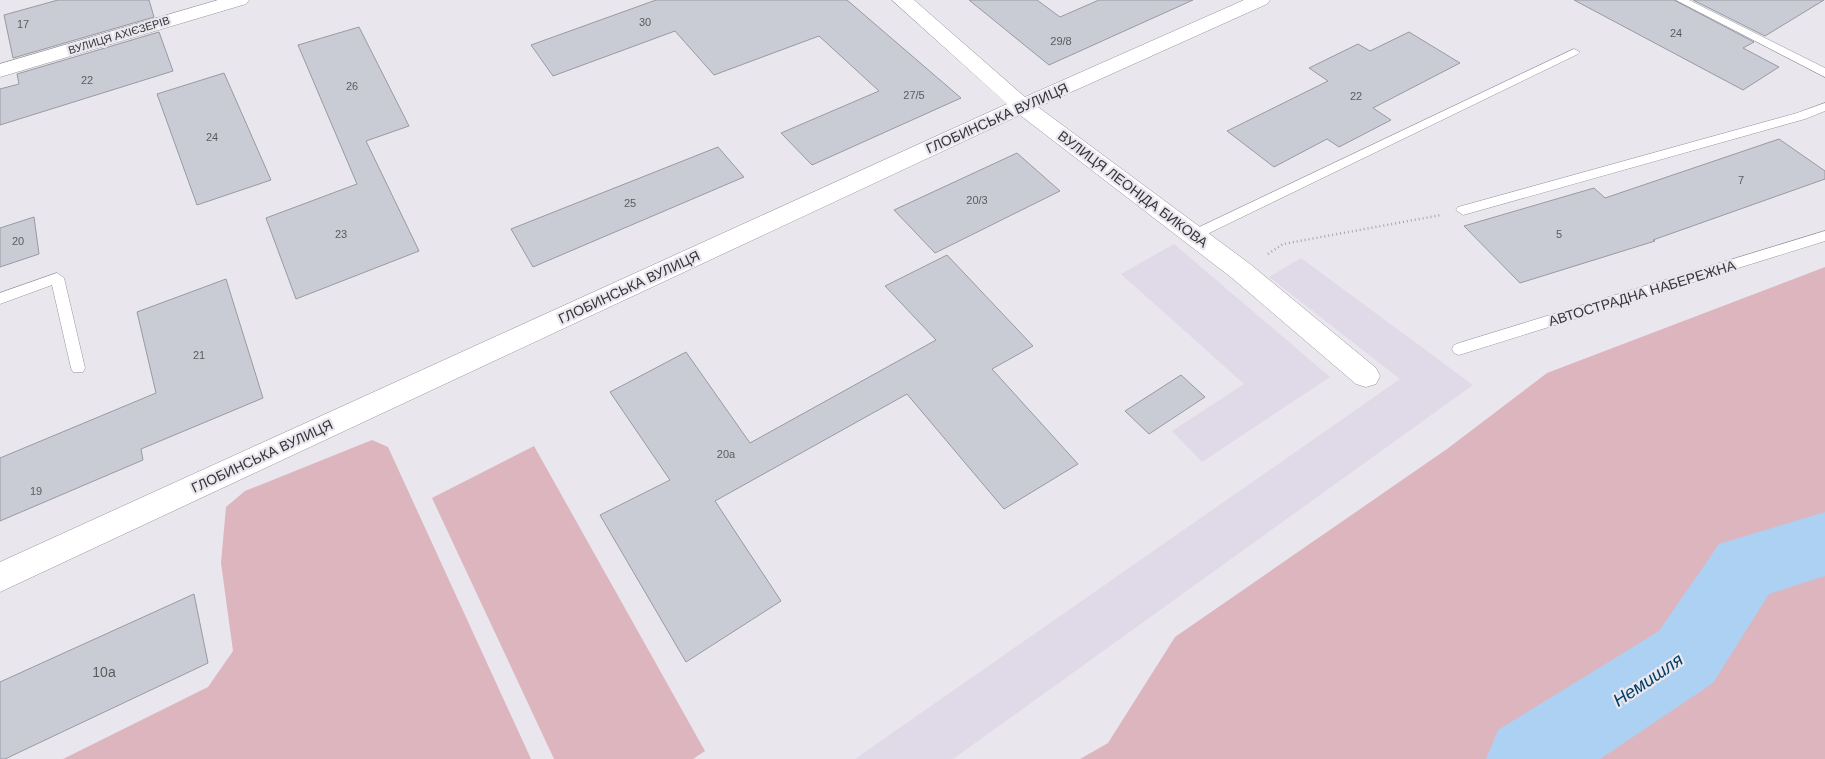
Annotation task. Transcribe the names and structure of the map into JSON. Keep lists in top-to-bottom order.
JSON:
{
  "streets": {
    "street": ["ВУЛИЦЯ АХІЄЗЕРІВ", "ГЛОБИНСЬКА ВУЛИЦЯ", "ВУЛИЦЯ ЛЕОНІДА БИКОВА"],
    "lane": ["АВТОСТРАДНА НАБЕРЕЖНА"]
  },
  "crossings": [
    ["ГЛОБИНСЬКА ВУЛИЦЯ", "ВУЛИЦЯ ЛЕОНІДА БИКОВА"]
  ],
  "water": ["Немишля"],
  "house_numbers": [
    "30",
    "17",
    "24",
    "29/8",
    "22",
    "26",
    "27/5",
    "22",
    "24",
    "7",
    "20/3",
    "25",
    "23",
    "5",
    "20",
    "21",
    "20а",
    "19",
    "10а"
  ]
}
